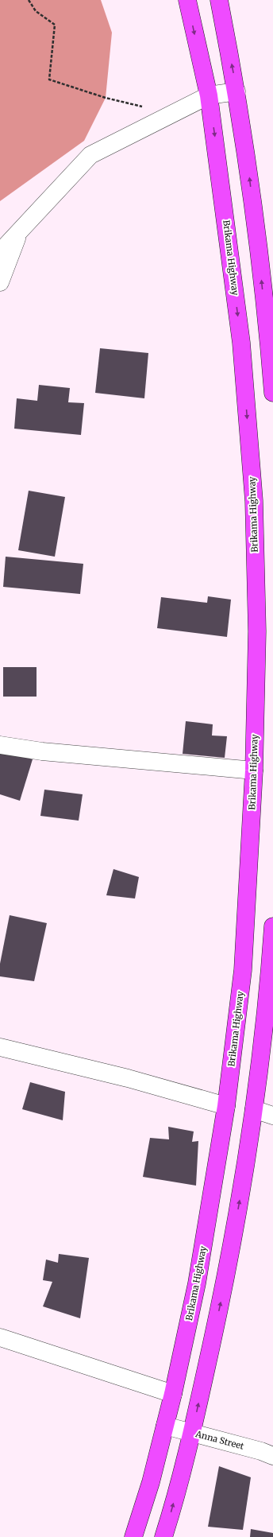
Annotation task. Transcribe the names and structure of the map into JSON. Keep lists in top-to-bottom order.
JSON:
{
  "streets": {
    "highway": ["Brikama Highway"],
    "street": ["Anna Street"]
  },
  "crossings": [
    ["Brikama Highway", "Anna Street"]
  ]
}
